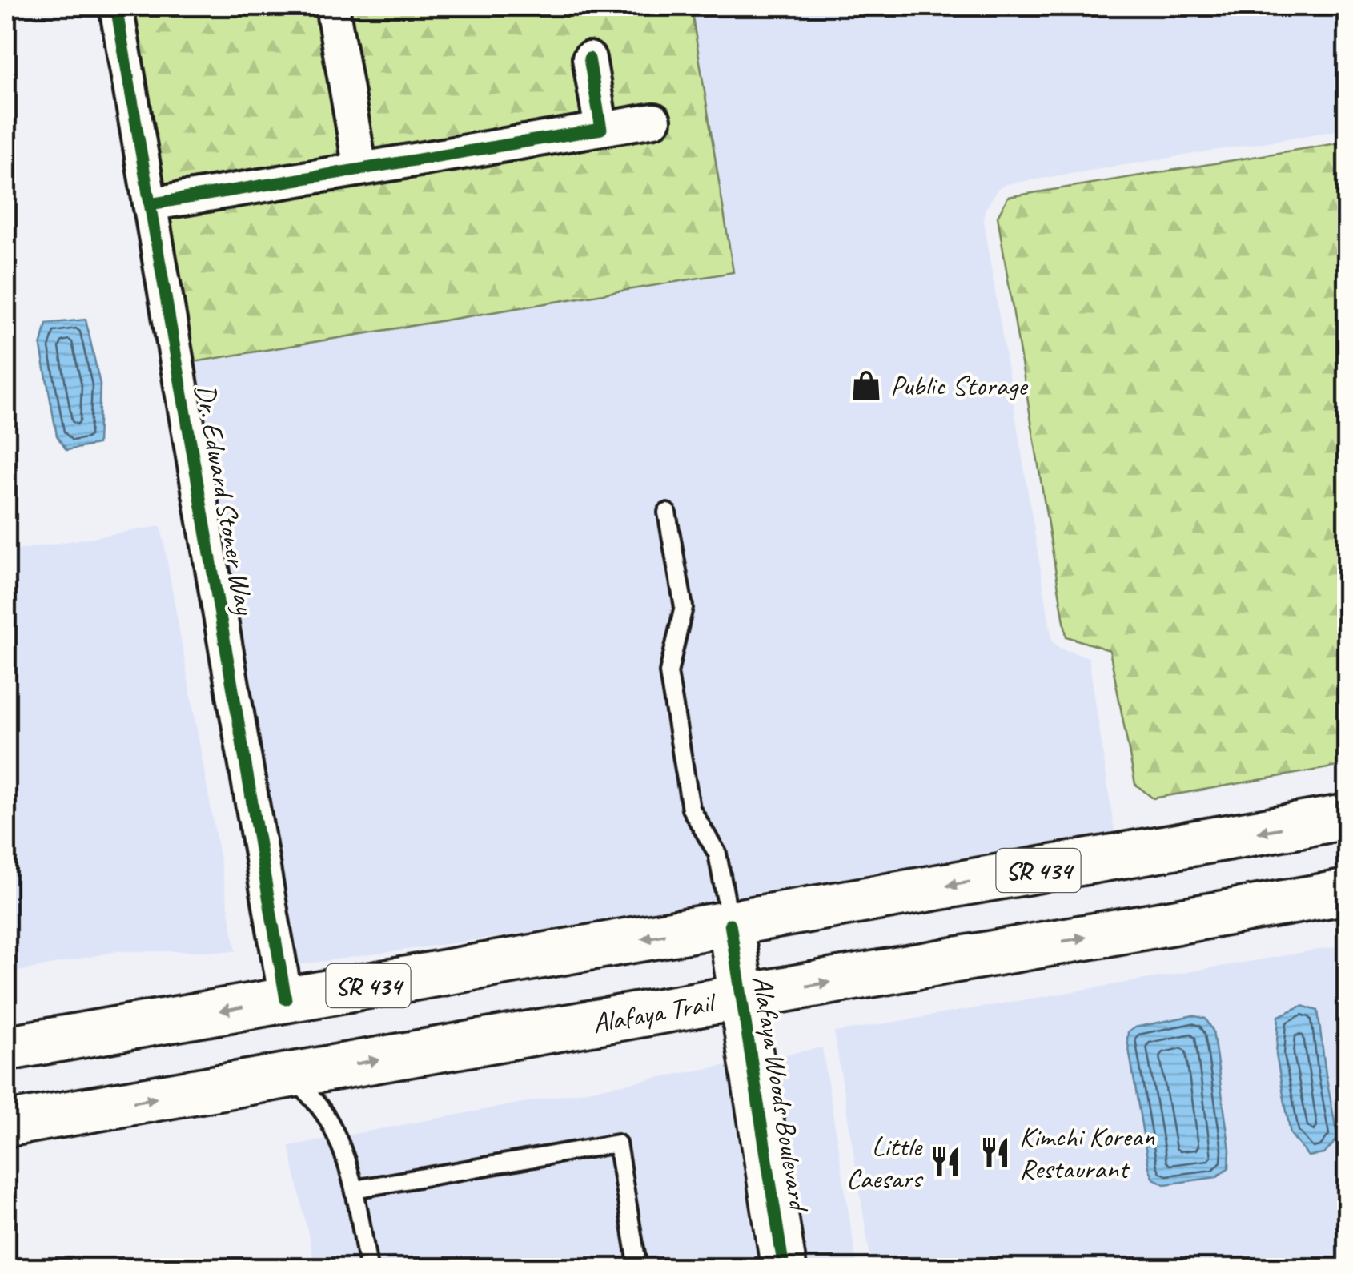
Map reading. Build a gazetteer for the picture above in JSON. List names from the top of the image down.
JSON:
{
  "streets": {
    "main road": ["SR 434", "Alafaya Trail", "Alafaya Woods Boulevard"],
    "street": ["Dr. Edward Stoner Way"]
  },
  "crossings": [
    ["Dr. Edward Stoner Way", "SR 434"],
    ["SR 434", "Alafaya Woods Boulevard"],
    ["Alafaya Trail", "Alafaya Woods Boulevard"]
  ],
  "places": {
    "shop": ["Public Storage"],
    "restaurant": ["Kimchi Korean Restaurant", "Little Caesars"]
  }
}
